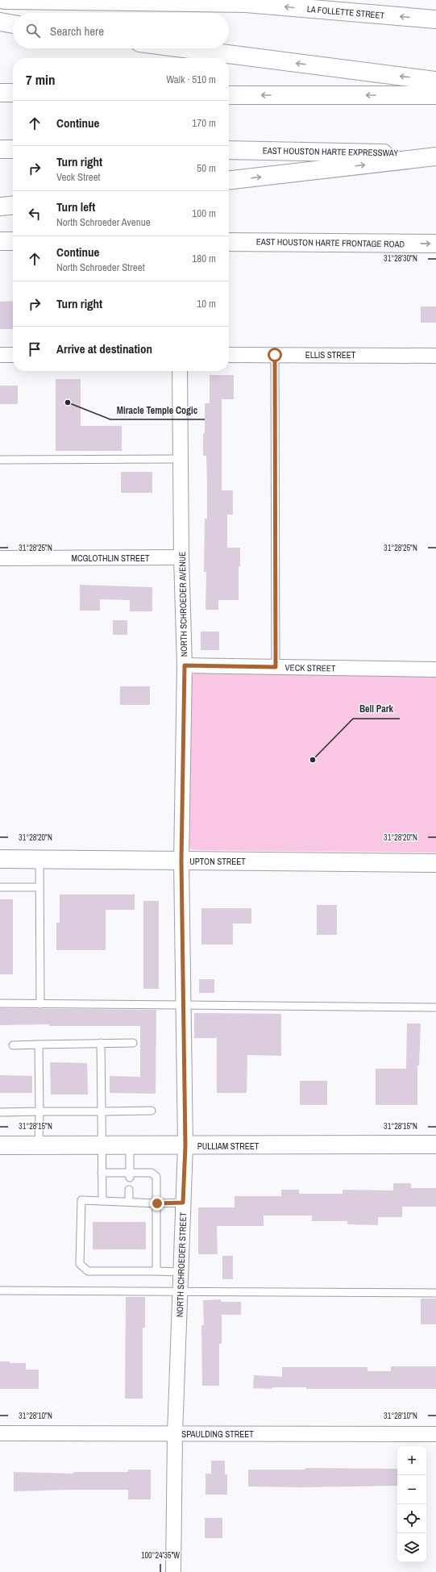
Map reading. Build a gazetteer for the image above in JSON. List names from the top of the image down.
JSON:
{
  "streets": {
    "main road": [
      "LA FOLLETTE STREET",
      "EAST HOUSTON HARTE EXPRESSWAY",
      "EAST HOUSTON HARTE FRONTAGE ROAD",
      "UPTON STREET",
      "PULLIAM STREET"
    ],
    "street": [
      "ELLIS STREET",
      "MCGLOTHLIN STREET",
      "NORTH SCHROEDER AVENUE",
      "VECK STREET",
      "NORTH SCHROEDER STREET",
      "SPAULDING STREET"
    ]
  },
  "crossings": [
    ["MCGLOTHLIN STREET", "NORTH SCHROEDER AVENUE"],
    ["NORTH SCHROEDER AVENUE", "VECK STREET"],
    ["NORTH SCHROEDER AVENUE", "UPTON STREET"],
    ["NORTH SCHROEDER AVENUE", "NORTH SCHROEDER STREET"],
    ["UPTON STREET", "NORTH SCHROEDER STREET"],
    ["PULLIAM STREET", "NORTH SCHROEDER STREET"],
    ["NORTH SCHROEDER STREET", "SPAULDING STREET"]
  ],
  "places": ["Miracle Temple Cogic", "Bell Park"],
  "page": {
    "search": "Search here",
    "heading": ["7 min", "Walk · 510 m"],
    "list": [
      ["Continue", "170 m"],
      ["Turn right", "Veck Street", "50 m"],
      ["Turn left", "North Schroeder Avenue", "100 m"],
      ["Continue", "North Schroeder Street", "180 m"],
      ["Turn right", "10 m"],
      "Arrive at destination"
    ],
    "map_buttons": ["+", "−"]
  },
  "coordinates": [
    "31°28'30\"N",
    "31°28'25\"N",
    "31°28'20\"N",
    "31°28'15\"N",
    "31°28'10\"N",
    "100°24'35\"W"
  ]
}
